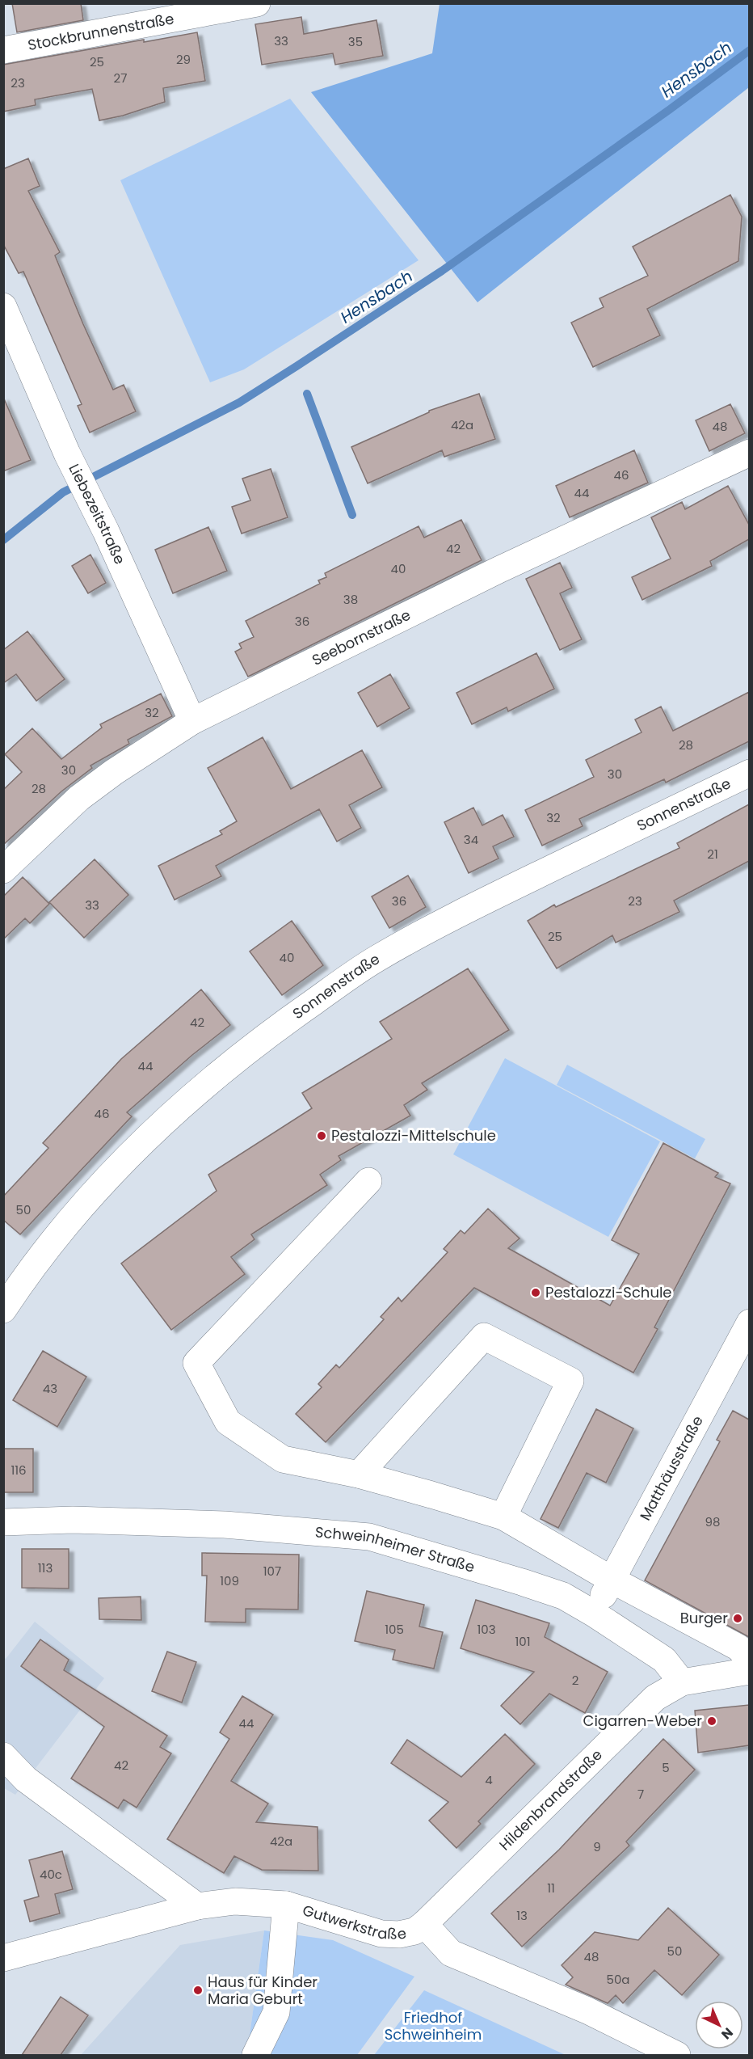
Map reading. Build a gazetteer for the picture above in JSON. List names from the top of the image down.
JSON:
{
  "streets": {
    "street": [
      "Stockbrunnenstraße",
      "Liebezeitstraße",
      "Seebornstraße",
      "Sonnenstraße",
      "Matthäusstraße",
      "Schweinheimer Straße",
      "Hildenbrandstraße",
      "Gutwerkstraße"
    ]
  },
  "crossings": [
    ["Liebezeitstraße", "Seebornstraße"],
    ["Matthäusstraße", "Schweinheimer Straße"],
    ["Schweinheimer Straße", "Hildenbrandstraße"],
    ["Hildenbrandstraße", "Gutwerkstraße"]
  ],
  "water": ["Hensbach"],
  "parks": ["Friedhof Schweinheim"],
  "places": [
    "Pestalozzi-Mittelschule",
    "Pestalozzi-Schule",
    "Burger",
    "Cigarren-Weber",
    "Haus für Kinder Maria Geburt"
  ],
  "house_numbers": [
    "33",
    "35",
    "29",
    "25",
    "27",
    "23",
    "42a",
    "48",
    "46",
    "44",
    "42",
    "40",
    "38",
    "36",
    "32",
    "28",
    "30",
    "30",
    "28",
    "32",
    "34",
    "21",
    "36",
    "23",
    "33",
    "25",
    "40",
    "42",
    "44",
    "46",
    "50",
    "43",
    "116",
    "98",
    "113",
    "107",
    "109",
    "105",
    "103",
    "101",
    "2",
    "44",
    "42",
    "5",
    "4",
    "7",
    "42a",
    "9",
    "40c",
    "11",
    "13",
    "50",
    "48",
    "50a"
  ],
  "north": "bottom right"
}
